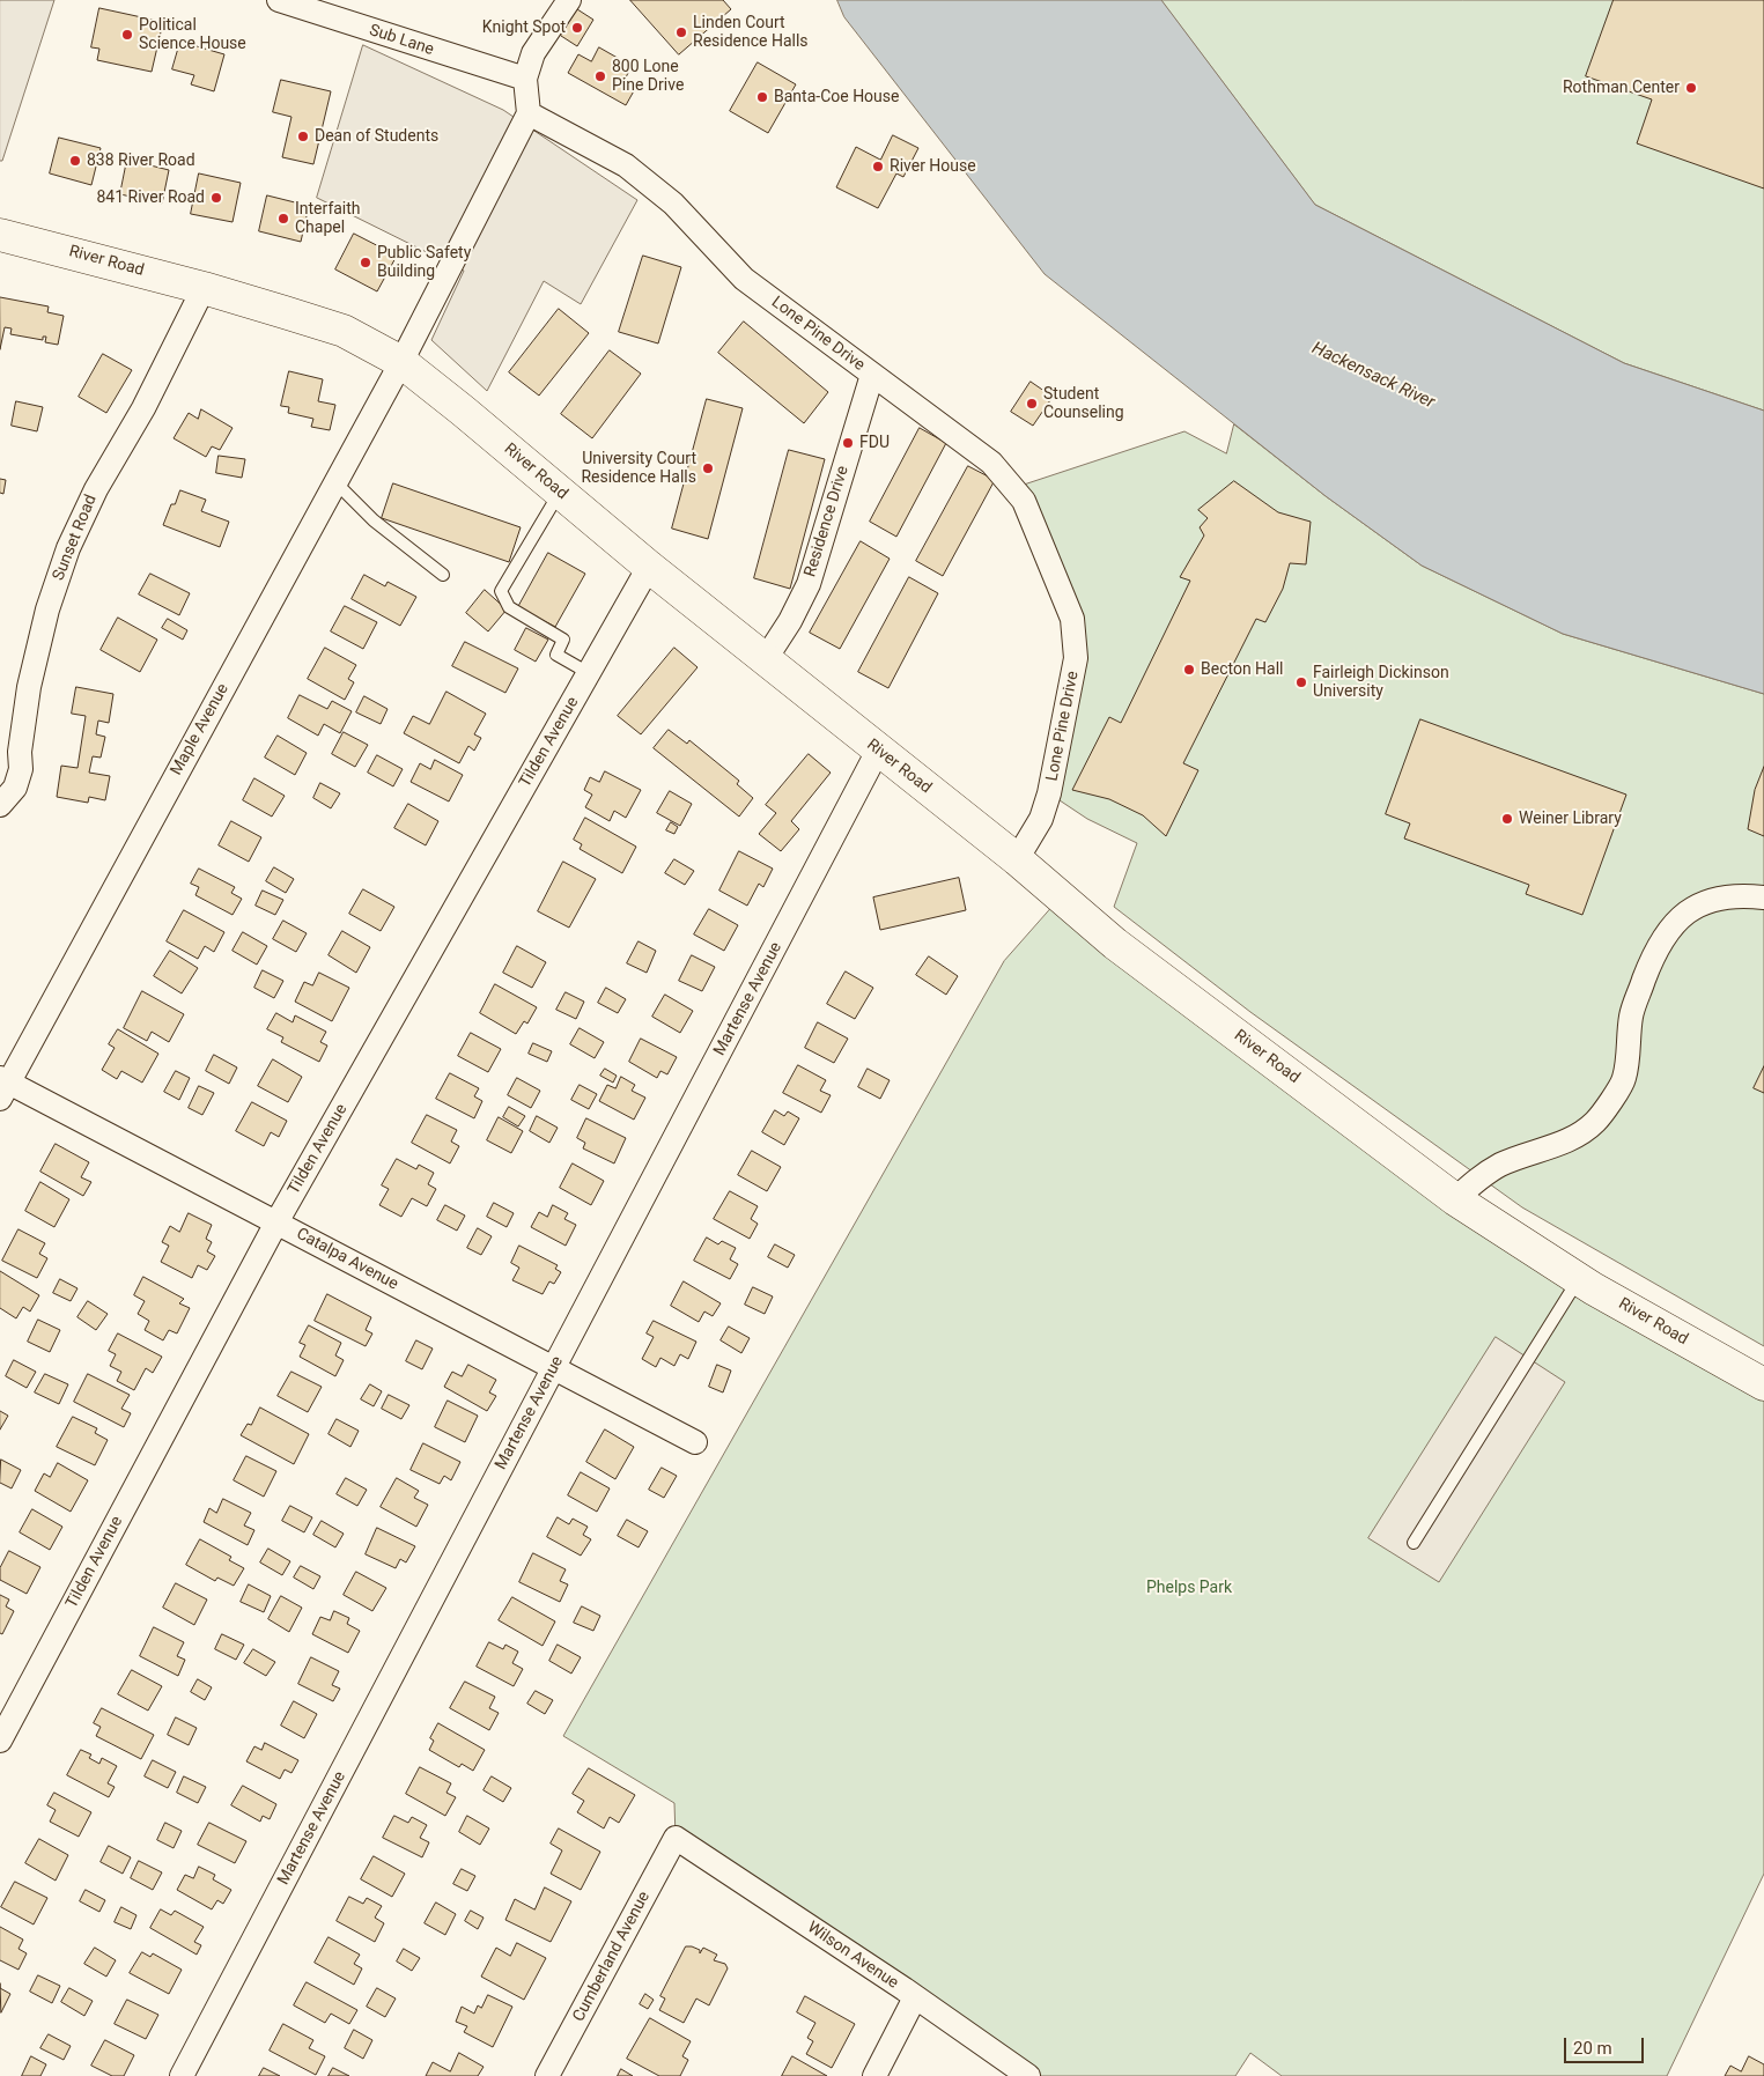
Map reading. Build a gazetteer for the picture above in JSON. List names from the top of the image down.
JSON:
{
  "streets": {
    "main road": ["River Road"],
    "street": [
      "Sub Lane",
      "Lone Pine Drive",
      "Residence Drive",
      "Sunset Road",
      "Maple Avenue",
      "Tilden Avenue",
      "Martense Avenue",
      "Catalpa Avenue",
      "Wilson Avenue",
      "Cumberland Avenue"
    ]
  },
  "crossings": [
    ["River Road", "Lone Pine Drive"],
    ["River Road", "Residence Drive"],
    ["River Road", "Sunset Road"],
    ["River Road", "Maple Avenue"],
    ["River Road", "Tilden Avenue"],
    ["River Road", "Martense Avenue"],
    ["Lone Pine Drive", "Residence Drive"],
    ["Maple Avenue", "Catalpa Avenue"],
    ["Tilden Avenue", "Catalpa Avenue"],
    ["Martense Avenue", "Catalpa Avenue"],
    ["Wilson Avenue", "Cumberland Avenue"]
  ],
  "water": ["Hackensack River"],
  "parks": ["Phelps Park"],
  "places": [
    "Knight Spot",
    "Linden Court Residence Halls",
    "Political Science House",
    "800 Lone Pine Drive",
    "Rothman Center",
    "Banta-Coe House",
    "Dean of Students",
    "838 River Road",
    "River House",
    "841 River Road",
    "Interfaith Chapel",
    "Public Safety Building",
    "Student Counseling",
    "FDU",
    "University Court Residence Halls",
    "Becton Hall",
    "Fairleigh Dickinson University",
    "Weiner Library"
  ],
  "scale_bar": "20 m"
}
